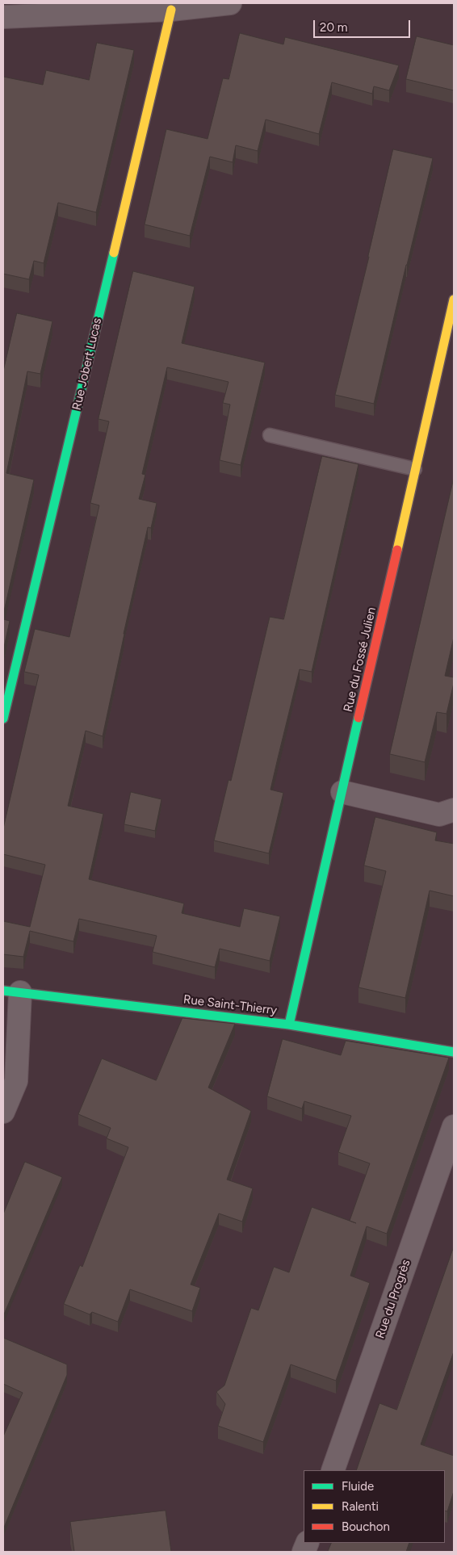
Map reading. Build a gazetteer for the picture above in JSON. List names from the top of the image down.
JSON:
{
  "streets": {
    "street": [
      "Rue Jobert Lucas",
      "Rue du Fossé Julien",
      "Rue Saint-Thierry",
      "Rue du Progrès"
    ]
  },
  "crossings": [
    ["Rue du Fossé Julien", "Rue Saint-Thierry"]
  ],
  "legend": ["Fluide", "Ralenti", "Bouchon"],
  "scale_bar": "20 m"
}
